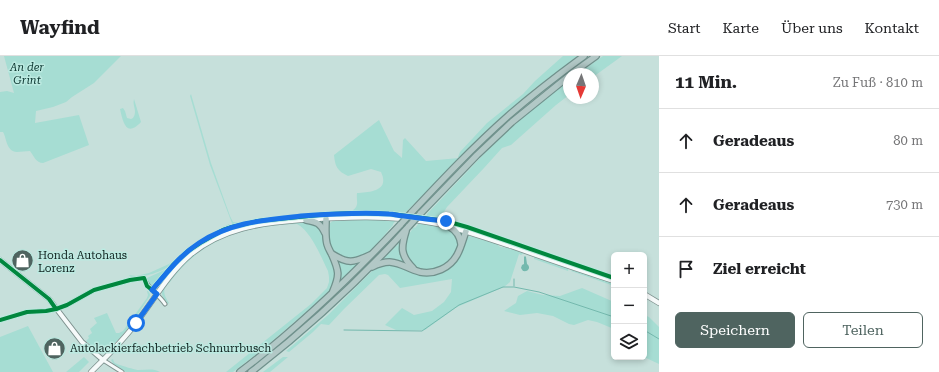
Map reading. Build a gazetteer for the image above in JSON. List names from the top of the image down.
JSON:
{
  "parks": ["An der Grint"],
  "places": {
    "shop": ["Honda Autohaus Lorenz", "Autolackierfachbetrieb Schnurrbusch"]
  },
  "north": "bottom",
  "page": {
    "header": "Wayfind",
    "nav": [
      "Start",
      "Karte",
      "Über uns",
      "Kontakt"
    ],
    "heading": ["11 Min.", "Zu Fuß · 810 m"],
    "list": [
      ["Geradeaus", "80 m"],
      ["Geradeaus", "730 m"],
      "Ziel erreicht"
    ],
    "map_buttons": ["+", "−"],
    "buttons": ["Speichern", "Teilen"]
  }
}
